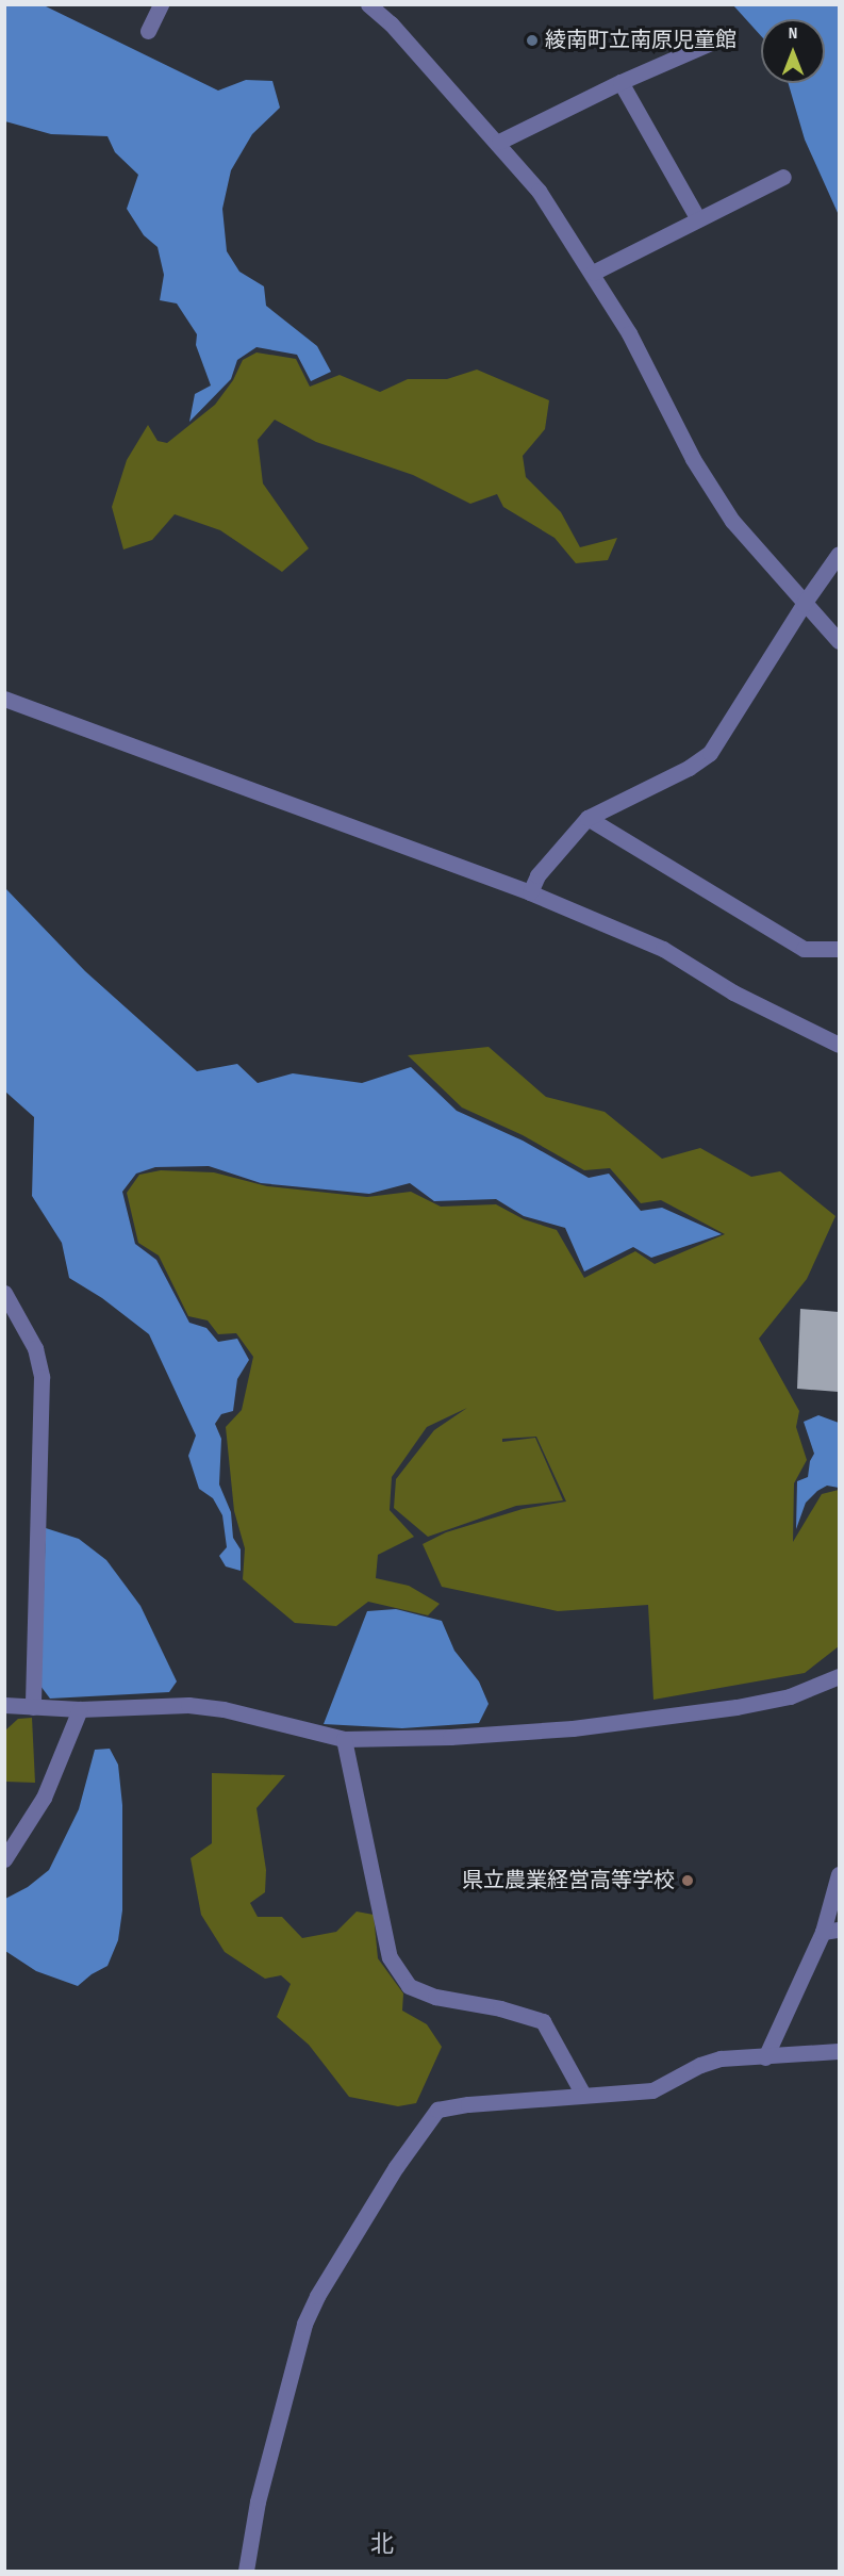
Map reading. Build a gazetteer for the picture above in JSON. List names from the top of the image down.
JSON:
{
  "districts": ["北"],
  "places": ["綾南町立南原児童館", "県立農業経営高等学校"],
  "north": "top"
}
